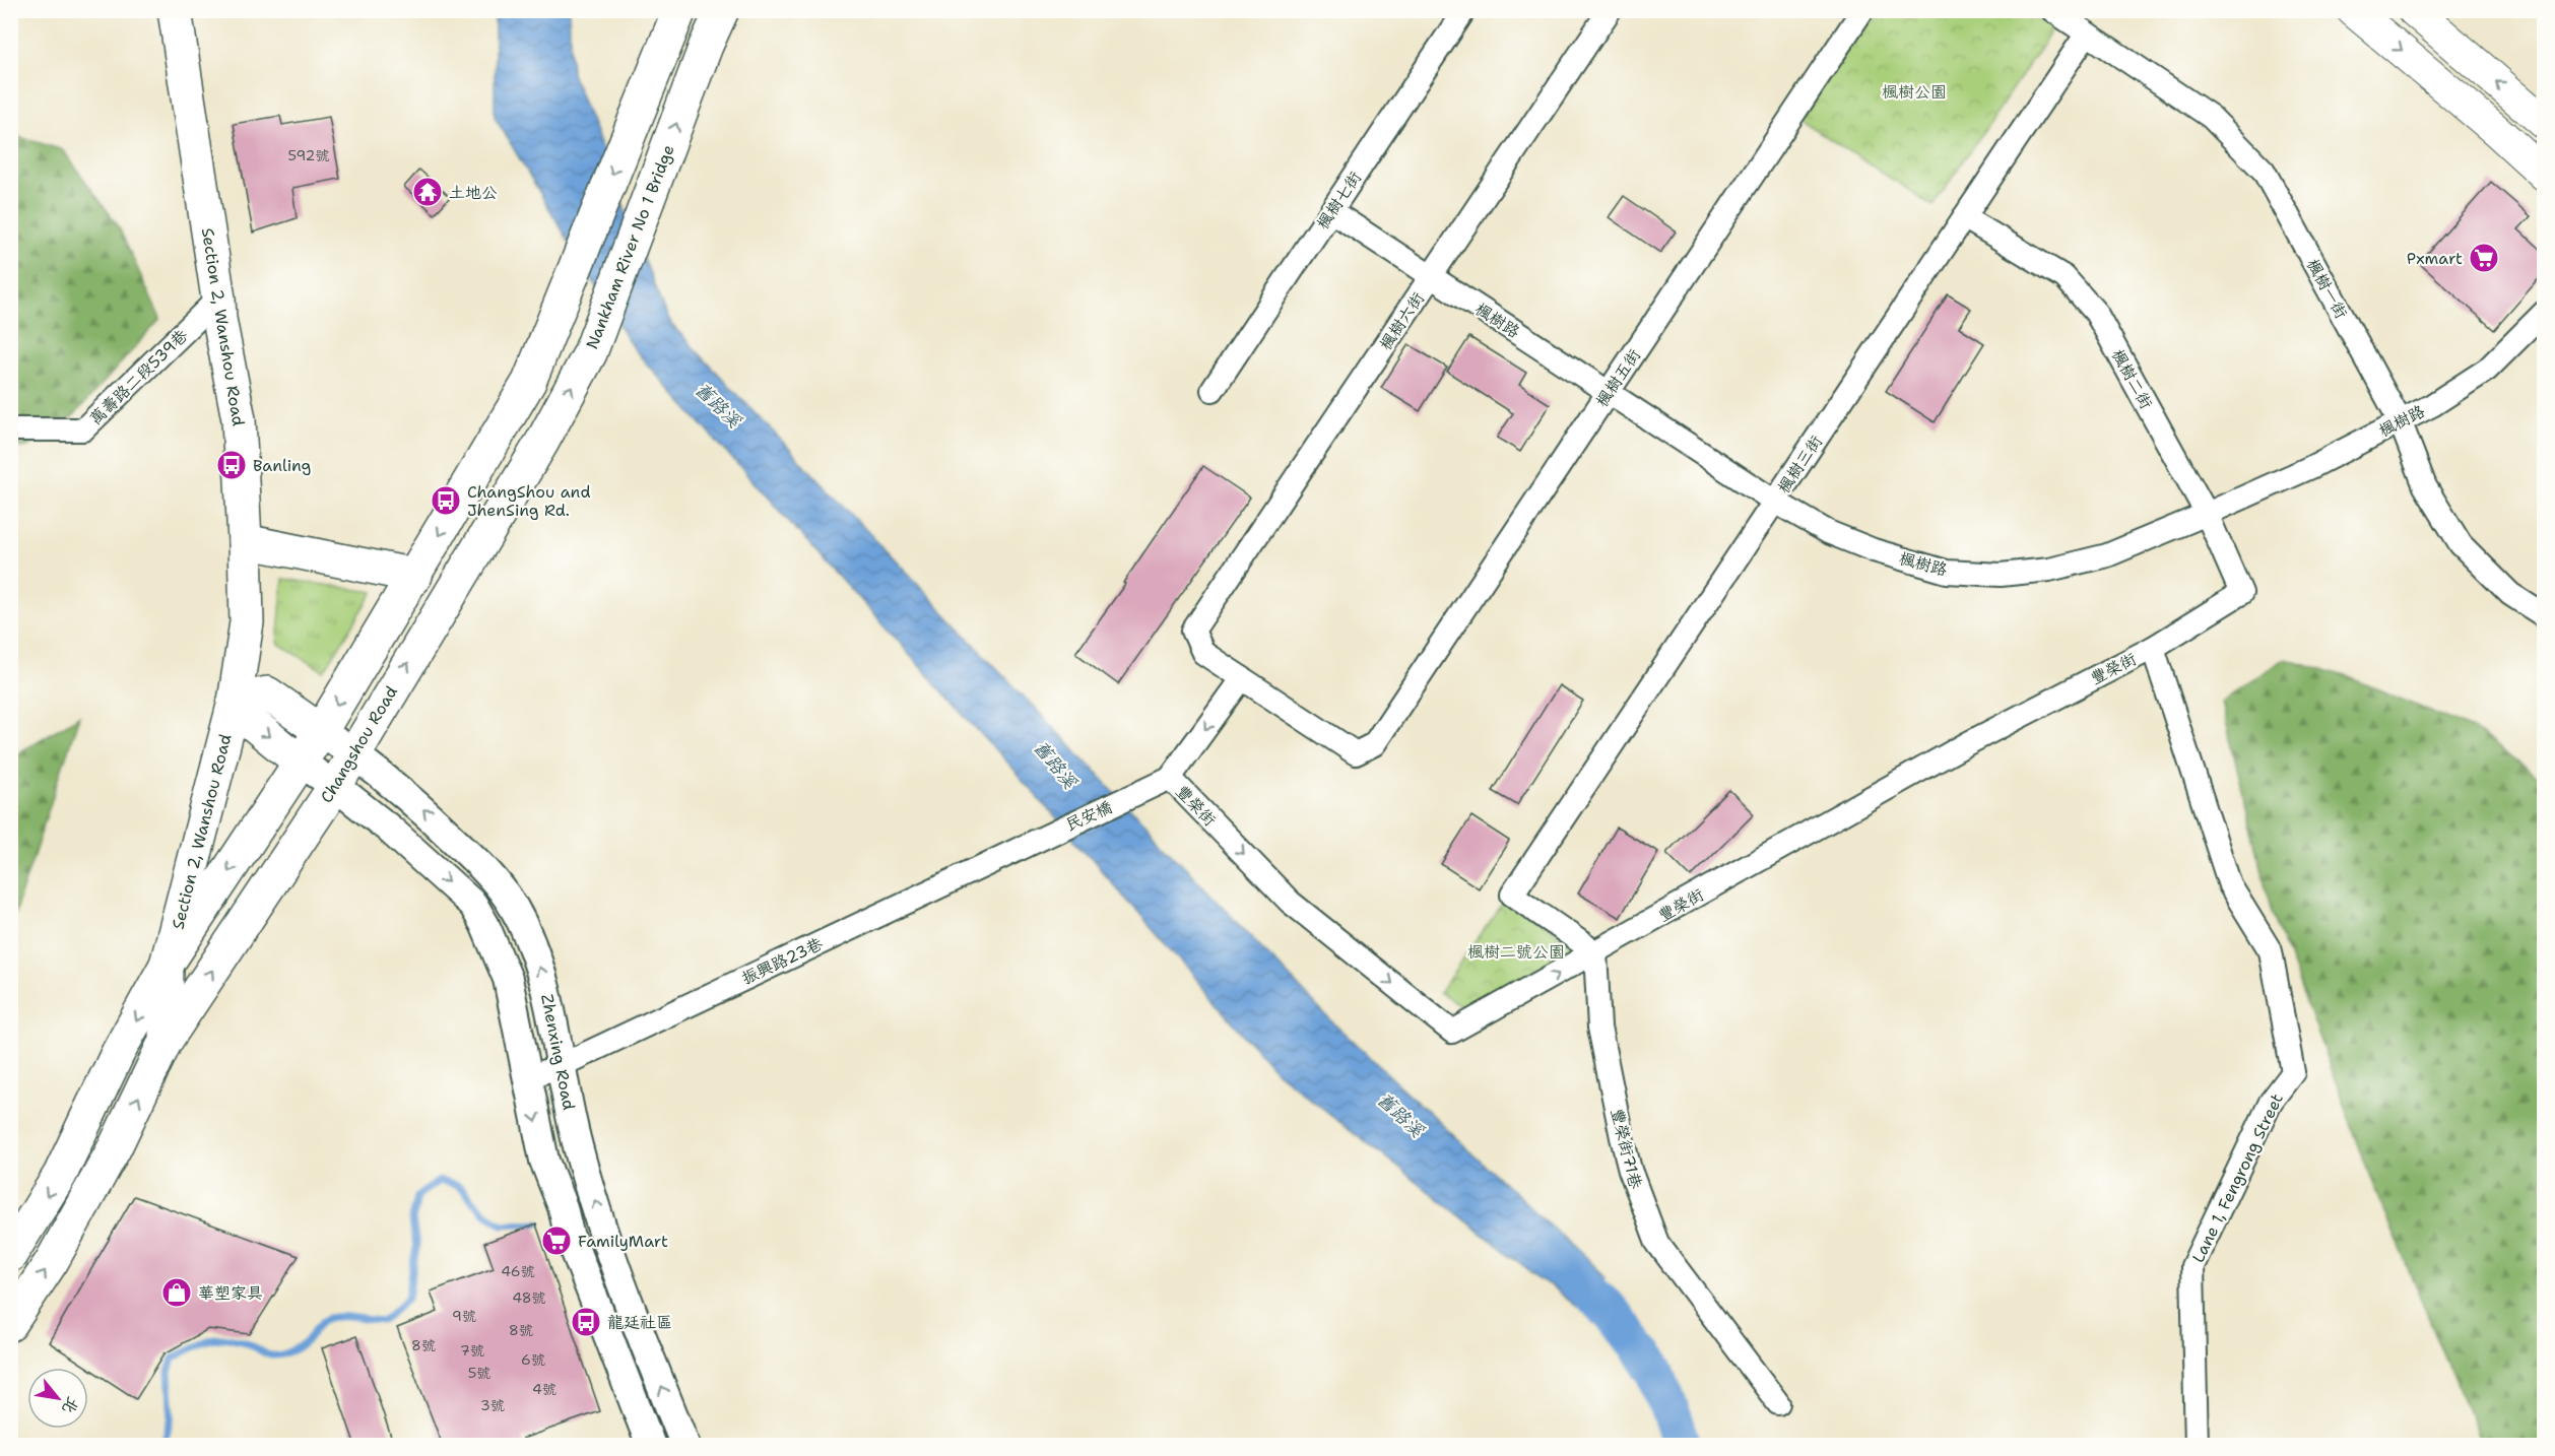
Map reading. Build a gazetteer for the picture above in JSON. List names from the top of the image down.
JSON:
{
  "streets": {
    "main road": ["Nankham River No 1 Bridge", "Section 2, Wanshou Road", "Changshou Road"],
    "street": [
      "楓樹七街",
      "楓樹一街",
      "楓樹路",
      "楓樹六街",
      "萬壽路二段539巷",
      "楓樹五街",
      "楓樹二街",
      "楓樹三街",
      "豐榮街",
      "民安橋",
      "振興路23巷",
      "Zhenxing Road",
      "豐榮街71巷",
      "Lane 1, Fengrong Street"
    ]
  },
  "crossings": [
    ["楓樹七街", "楓樹路"],
    ["Nankham River No 1 Bridge", "Changshou Road"],
    ["楓樹一街", "楓樹路"],
    ["楓樹一街", "楓樹三街"],
    ["楓樹路", "楓樹六街"],
    ["楓樹路", "楓樹五街"],
    ["楓樹路", "楓樹二街"],
    ["楓樹路", "楓樹三街"],
    ["楓樹六街", "楓樹五街"],
    ["Section 2, Wanshou Road", "萬壽路二段539巷"],
    ["Section 2, Wanshou Road", "Changshou Road"],
    ["楓樹二街", "楓樹三街"],
    ["楓樹二街", "豐榮街"],
    ["楓樹三街", "豐榮街"],
    ["楓樹三街", "豐榮街71巷"],
    ["豐榮街", "民安橋"],
    ["豐榮街", "豐榮街71巷"],
    ["豐榮街", "Lane 1, Fengrong Street"],
    ["Changshou Road", "Zhenxing Road"],
    ["民安橋", "振興路23巷"],
    ["振興路23巷", "Zhenxing Road"]
  ],
  "one_way": ["豐榮街"],
  "water": ["舊路溪"],
  "parks": ["楓樹公園", "楓樹二號公園"],
  "places": {
    "temple": ["土地公"],
    "supermarket": ["Pxmart", "FamilyMart"],
    "bus stop": ["Banling", "ChangShou and JhenSing Rd.", "龍廷社區"],
    "shop": ["華塑家具"]
  },
  "house_numbers": [
    "592號",
    "46號",
    "48號",
    "9號",
    "8號",
    "8號",
    "7號",
    "6號",
    "5號",
    "4號",
    "3號"
  ],
  "north": "bottom right"
}
